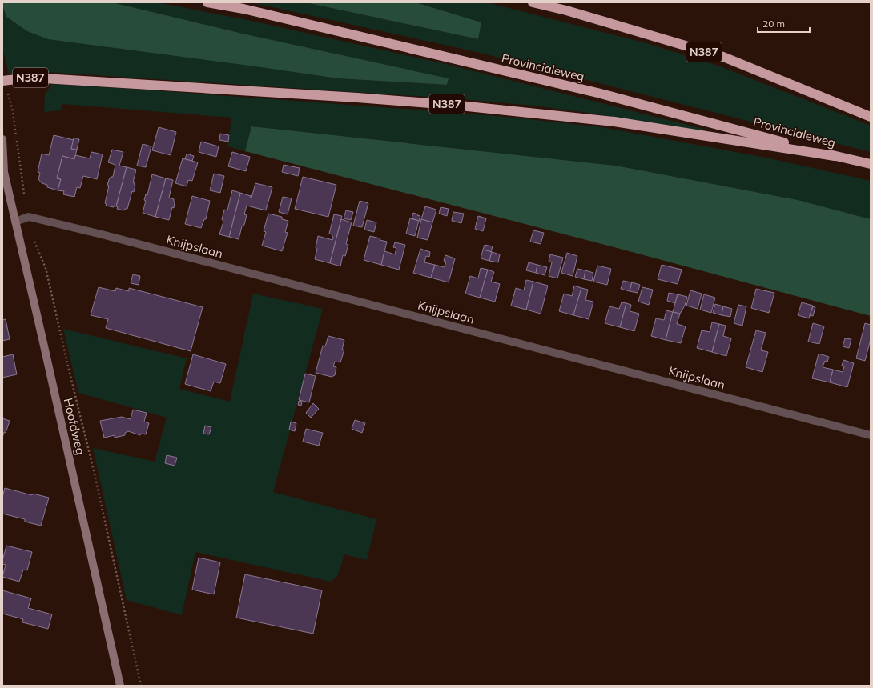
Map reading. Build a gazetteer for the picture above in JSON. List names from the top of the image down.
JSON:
{
  "streets": {
    "highway": ["N387", "Provincialeweg"],
    "main road": ["Hoofdweg"],
    "street": ["Knijpslaan"]
  },
  "crossings": [
    ["N387", "Provincialeweg"],
    ["Knijpslaan", "Hoofdweg"]
  ],
  "scale_bar": "20 m"
}
